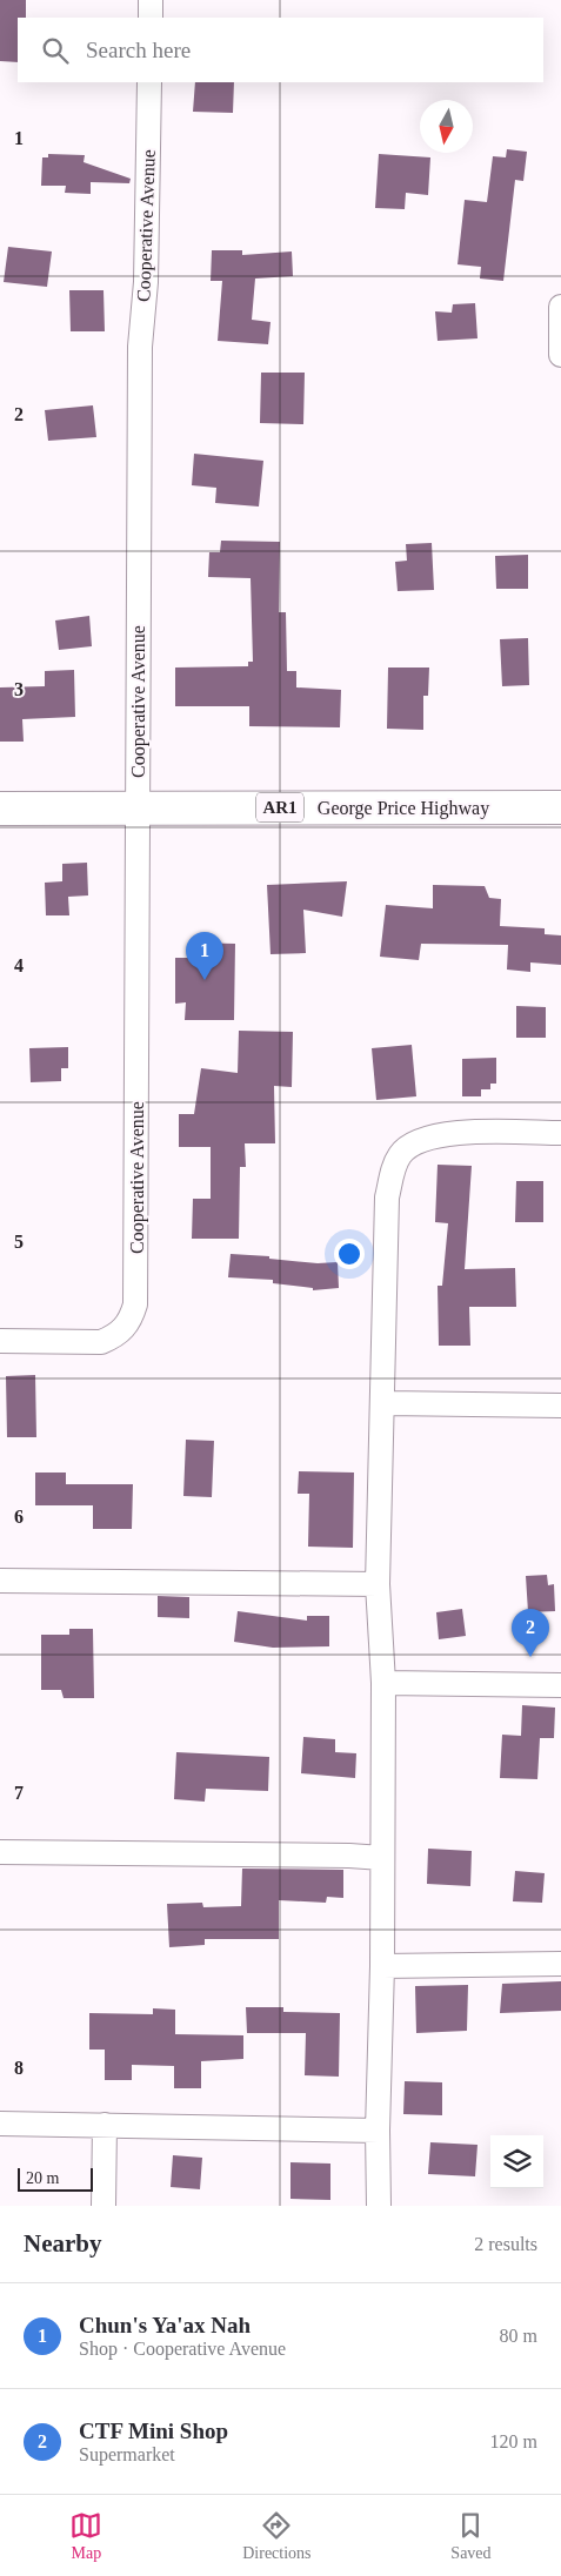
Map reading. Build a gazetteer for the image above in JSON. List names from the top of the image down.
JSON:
{
  "streets": {
    "highway": ["AR1", "George Price Highway"],
    "street": ["Cooperative Avenue"]
  },
  "crossings": [
    ["Cooperative Avenue", "George Price Highway"]
  ],
  "scale_bar": "20 m",
  "north": "bottom",
  "page": {
    "search": "Search here",
    "pins": ["1", "2"],
    "scale": "20 m",
    "heading": ["Nearby", "2 results"],
    "list": [
      {
        "mark": "1",
        "name": "Chun's Ya'ax Nah",
        "note": "Shop · Cooperative Avenue",
        "value": "80 m"
      },
      {
        "mark": "2",
        "name": "CTF Mini Shop",
        "note": "Supermarket",
        "value": "120 m"
      }
    ],
    "nav": ["Map", "Directions", "Saved"]
  },
  "grid": {
    "rows": [
      "1",
      "2",
      "3",
      "4",
      "5",
      "6",
      "7",
      "8"
    ]
  }
}
